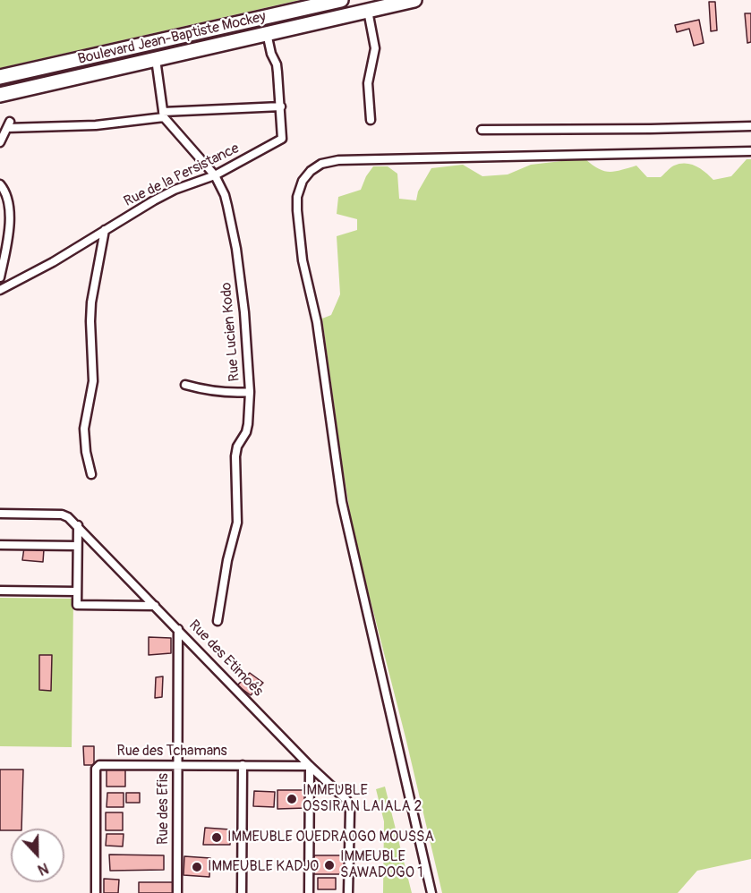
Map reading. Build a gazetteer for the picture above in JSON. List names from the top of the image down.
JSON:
{
  "streets": {
    "highway": ["Boulevard Jean-Baptiste Mockey"],
    "street": [
      "Rue de la Persistance",
      "Rue Lucien Kodo",
      "Rue des Etimoés",
      "Rue des Tchamans",
      "Rue des Efis"
    ]
  },
  "crossings": [
    ["Boulevard Jean-Baptiste Mockey", "Rue de la Persistance"],
    ["Rue de la Persistance", "Rue Lucien Kodo"],
    ["Rue des Etimoés", "Rue des Tchamans"],
    ["Rue des Etimoés", "Rue des Efis"],
    ["Rue des Tchamans", "Rue des Efis"]
  ],
  "places": [
    "IMMEUBLE OSSIRAN LAIALA 2",
    "IMMEUBLE OUEDRAOGO MOUSSA",
    "IMMEUBLE SAWADOGO 1",
    "IMMEUBLE KADJO"
  ],
  "north": "bottom"
}
